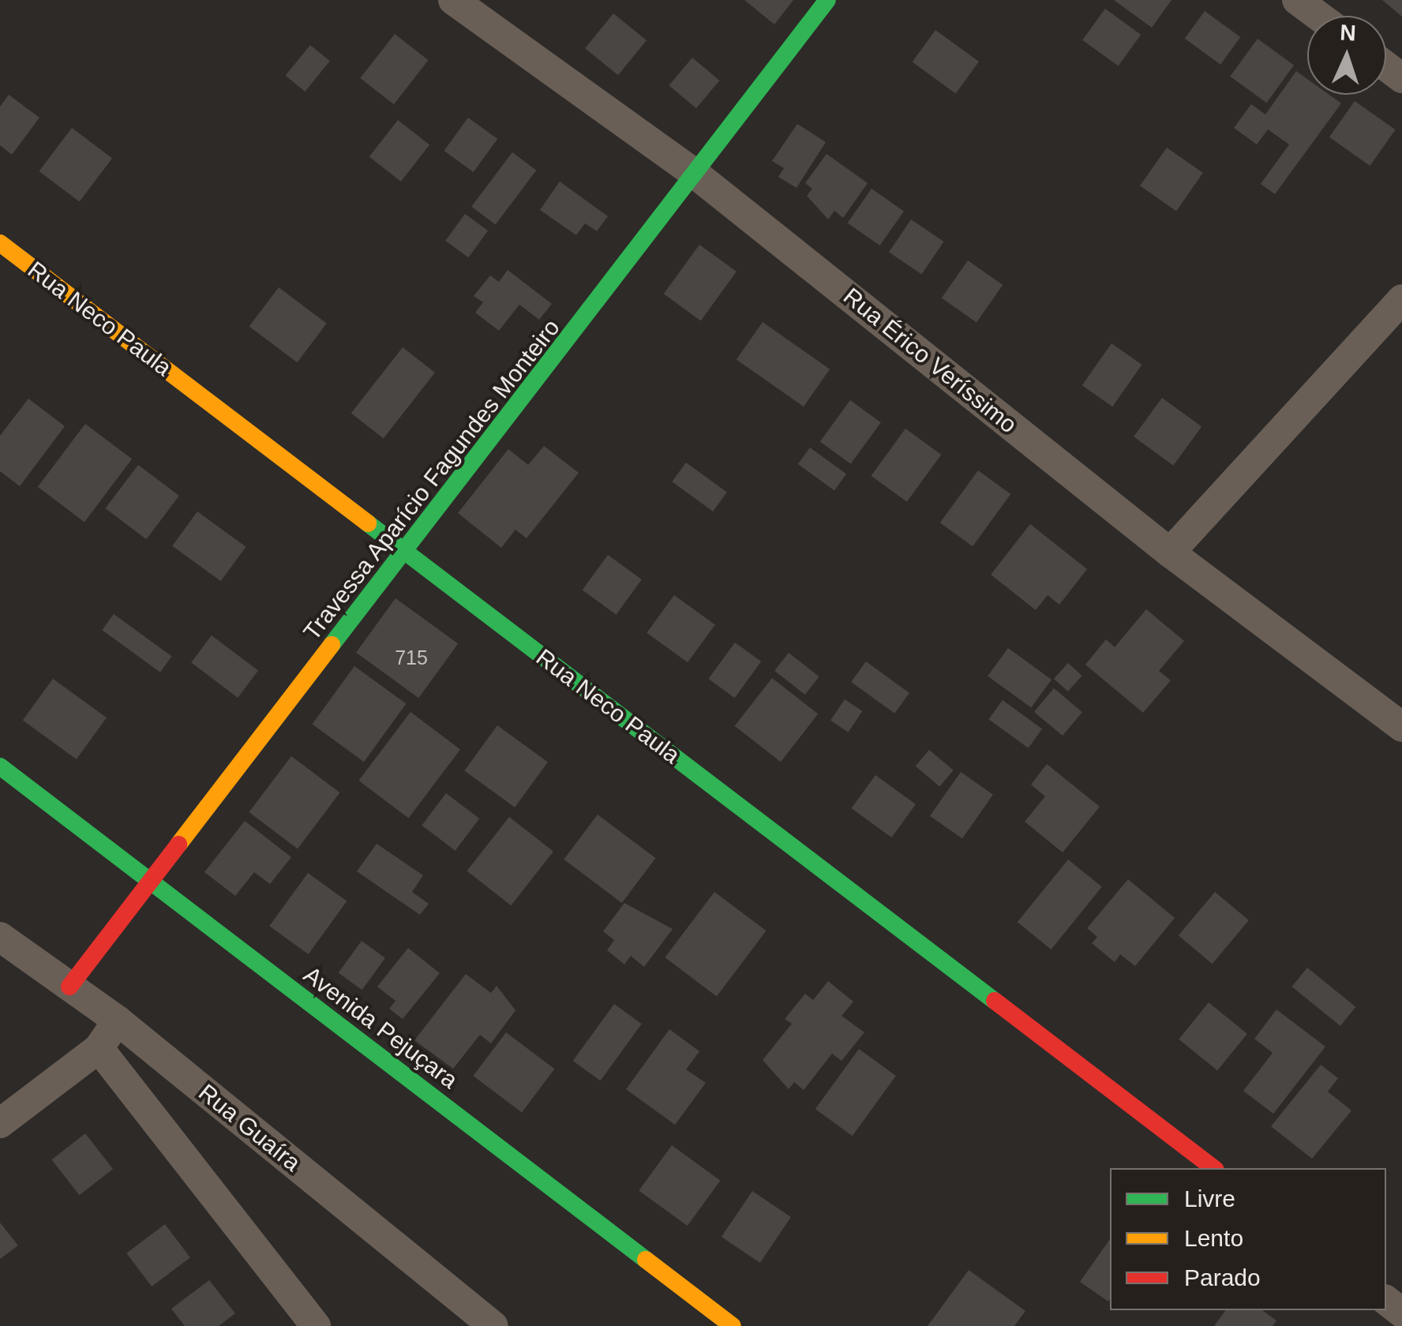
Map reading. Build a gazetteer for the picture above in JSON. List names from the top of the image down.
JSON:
{
  "streets": {
    "street": [
      "Rua Neco Paula",
      "Rua Érico Veríssimo",
      "Travessa Aparício Fagundes Monteiro",
      "Avenida Pejuçara",
      "Rua Guaíra"
    ]
  },
  "crossings": [
    ["Rua Neco Paula", "Travessa Aparício Fagundes Monteiro"],
    ["Rua Érico Veríssimo", "Travessa Aparício Fagundes Monteiro"],
    ["Travessa Aparício Fagundes Monteiro", "Avenida Pejuçara"],
    ["Travessa Aparício Fagundes Monteiro", "Rua Guaíra"]
  ],
  "house_numbers": ["715"],
  "legend": ["Livre", "Lento", "Parado"],
  "north": "top"
}
